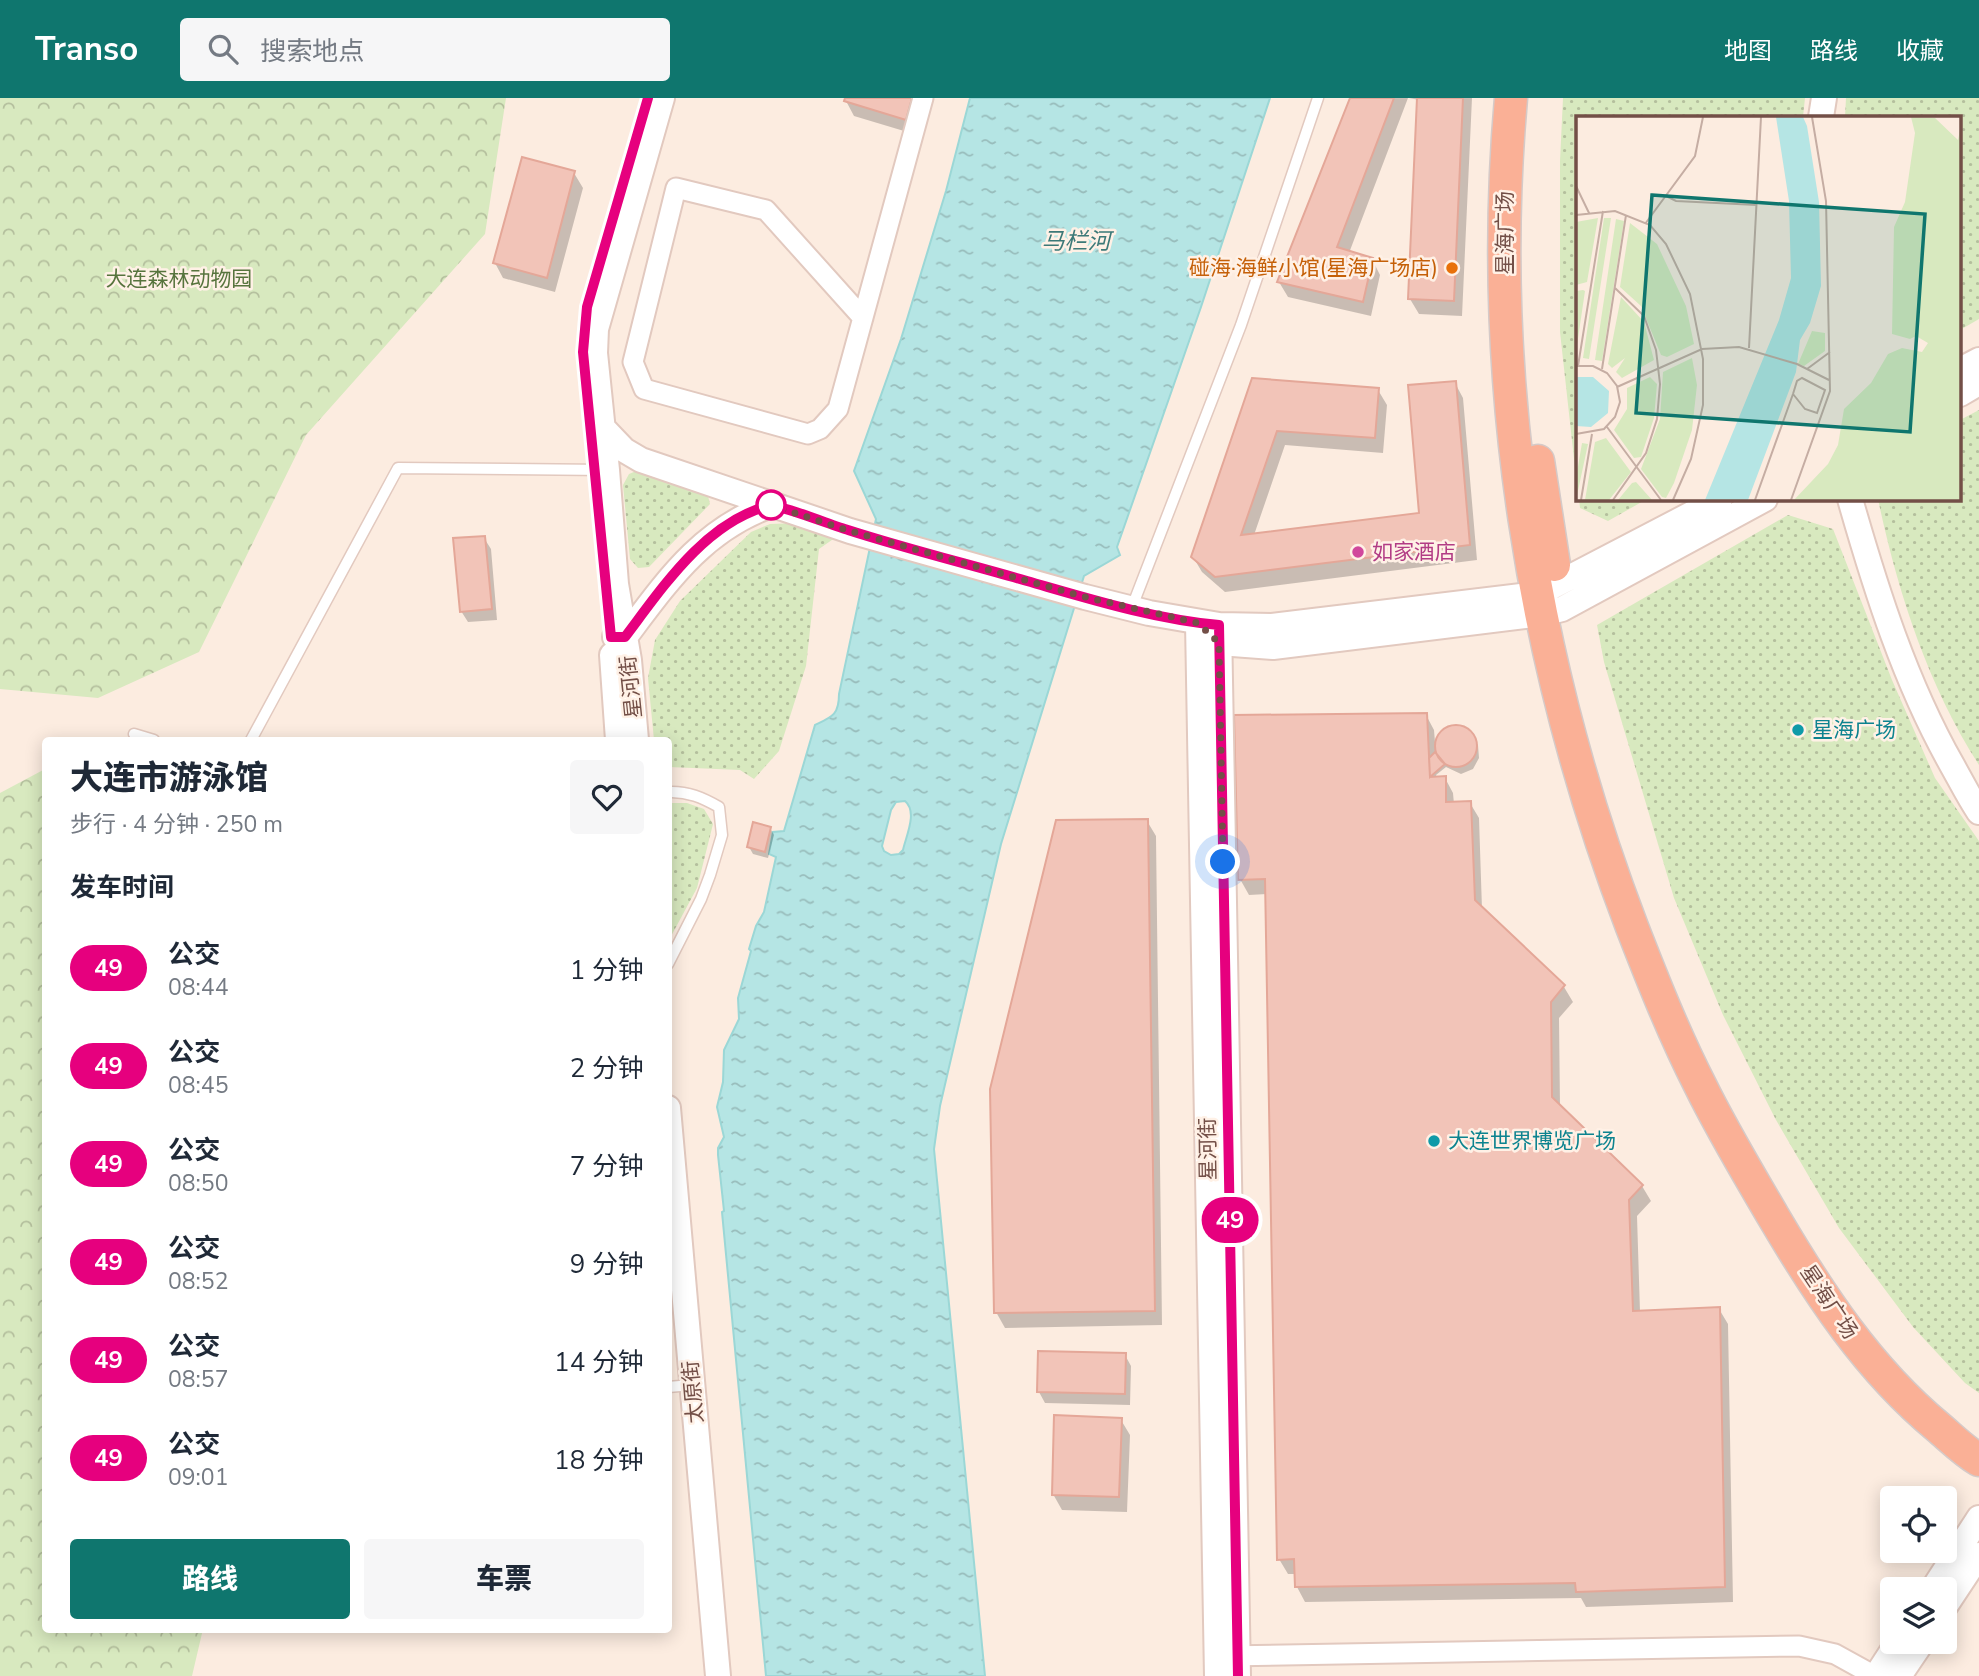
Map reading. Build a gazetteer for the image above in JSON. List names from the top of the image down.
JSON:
{
  "streets": {
    "highway": ["星海广场"],
    "street": ["星河街", "太原街"]
  },
  "water": ["马栏河"],
  "parks": ["大连森林动物园"],
  "places": [
    "碰海·海鲜小馆(星海广场店)",
    "如家酒店",
    "星海广场",
    "大连世界博览广场"
  ],
  "lines": ["bus line 49"],
  "page": {
    "header": "Transo",
    "search": "搜索地点",
    "nav": ["地图", "路线", "收藏"],
    "on_map": "49",
    "heading": [
      ["大连市游泳馆", "步行 · 4 分钟 · 250 m"],
      "发车时间"
    ],
    "list": [
      {
        "mark": "49",
        "name": "公交",
        "note": "08:44",
        "value": "1 分钟"
      },
      {
        "mark": "49",
        "name": "公交",
        "note": "08:45",
        "value": "2 分钟"
      },
      {
        "mark": "49",
        "name": "公交",
        "note": "08:50",
        "value": "7 分钟"
      },
      {
        "mark": "49",
        "name": "公交",
        "note": "08:52",
        "value": "9 分钟"
      },
      {
        "mark": "49",
        "name": "公交",
        "note": "08:57",
        "value": "14 分钟"
      },
      {
        "mark": "49",
        "name": "公交",
        "note": "09:01",
        "value": "18 分钟"
      }
    ],
    "buttons": ["路线", "车票"]
  }
}
